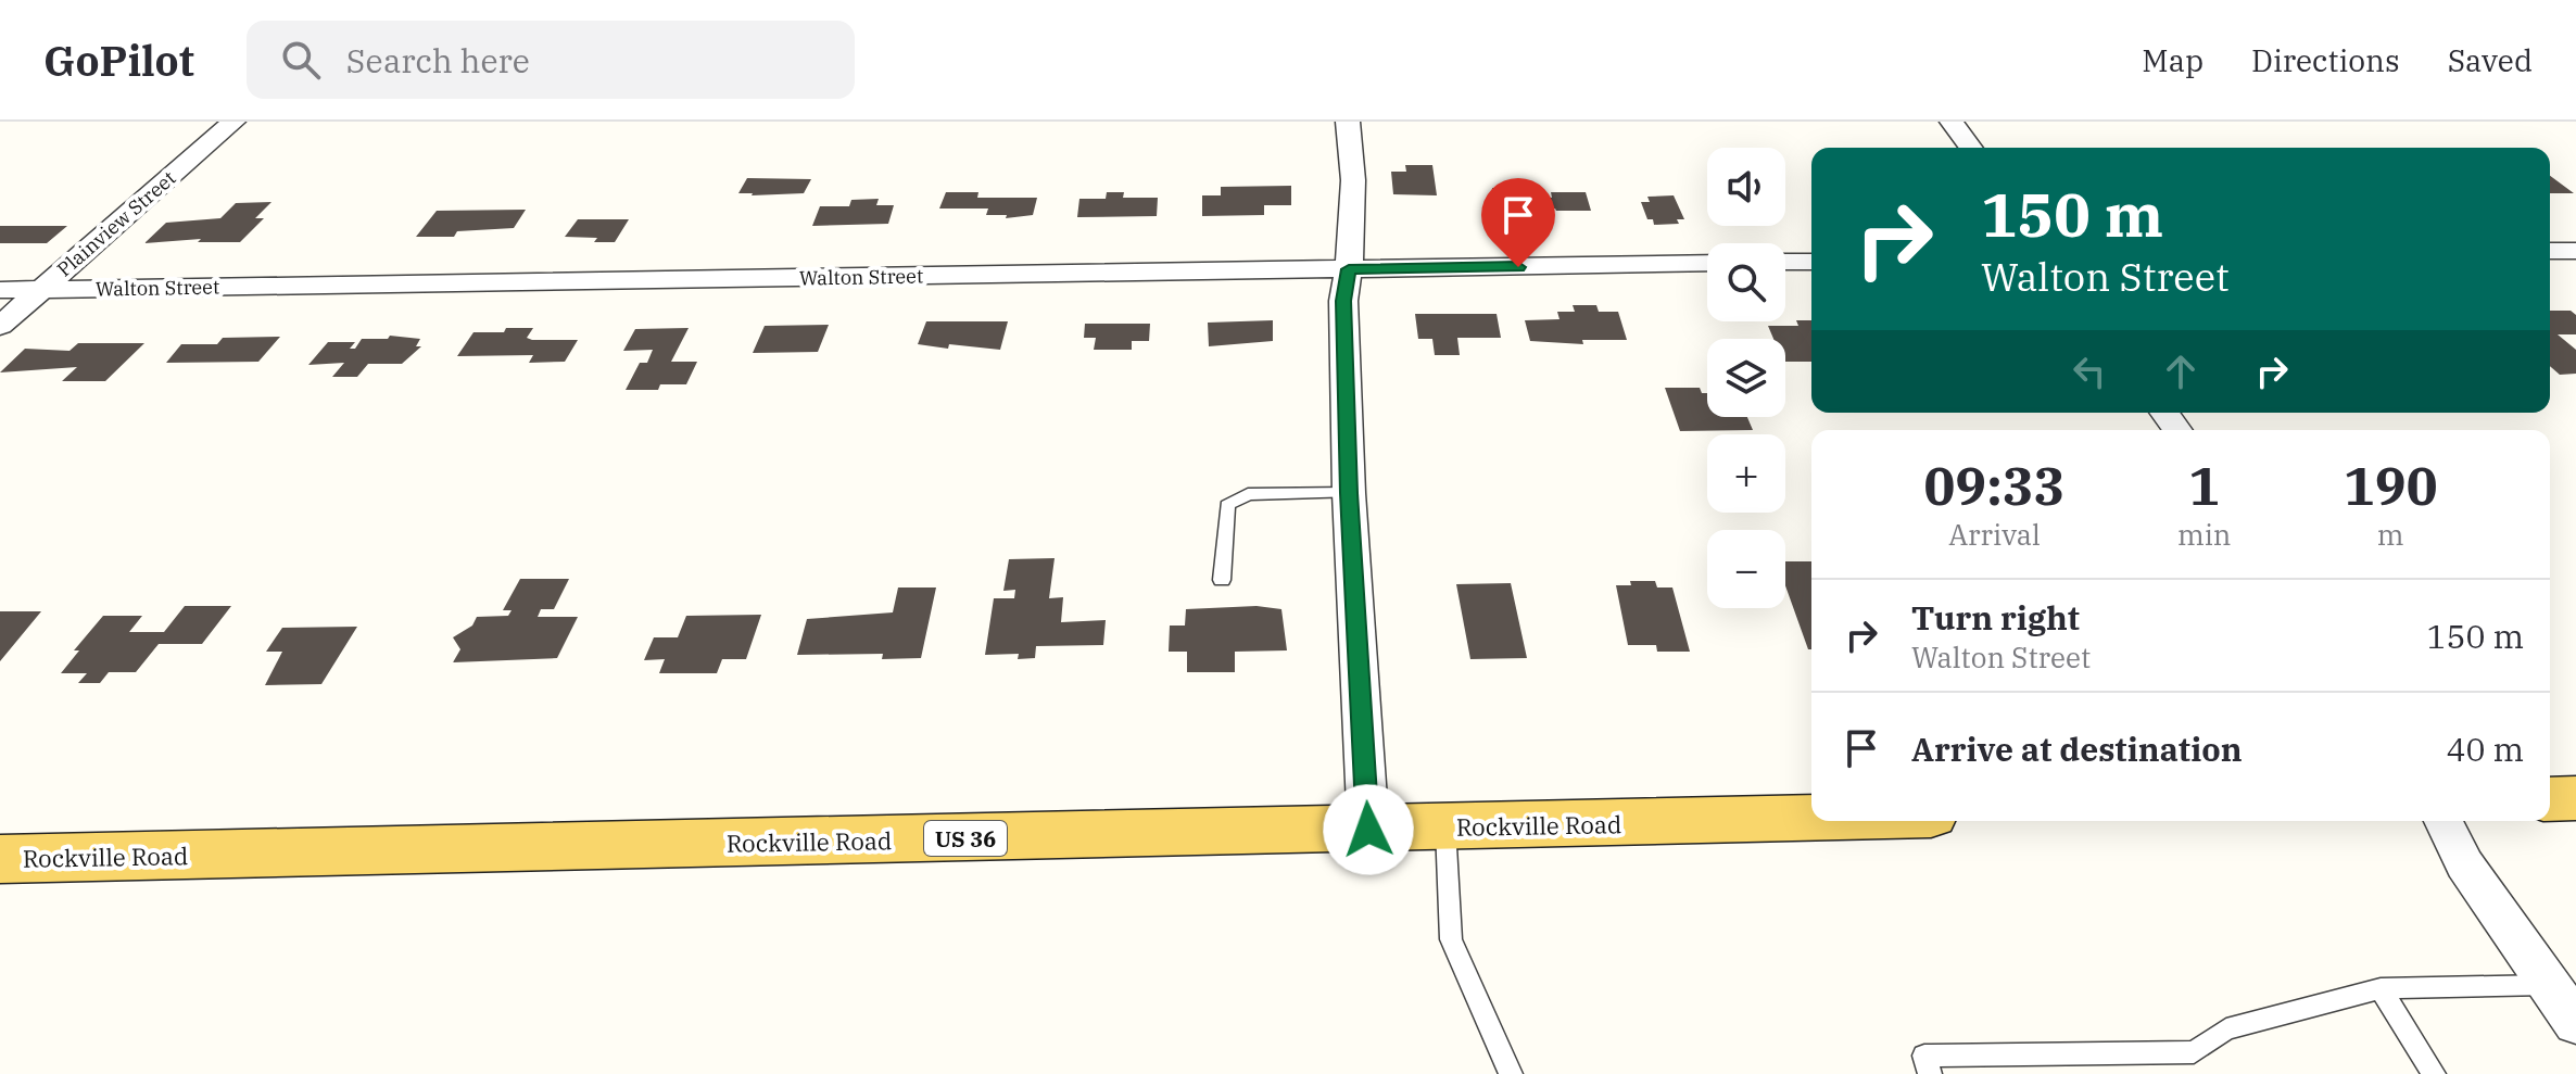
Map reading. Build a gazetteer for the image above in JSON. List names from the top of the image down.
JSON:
{
  "streets": {
    "main road": ["Rockville Road", "US 36"],
    "street": ["Plainview Street", "Walton Street"]
  },
  "crossings": [
    ["Plainview Street", "Walton Street"]
  ],
  "page": {
    "header": "GoPilot",
    "search": "Search here",
    "nav": ["Map", "Directions", "Saved"],
    "map_buttons": ["+", "−"],
    "turn": ["150 m", "Walton Street"],
    "eta": [
      "09:33",
      "Arrival",
      "1",
      "min",
      "190",
      "m"
    ],
    "list": [
      {
        "name": "Turn right",
        "note": "Walton Street",
        "value": "150 m"
      },
      {
        "name": "Arrive at destination",
        "value": "40 m"
      }
    ]
  }
}
